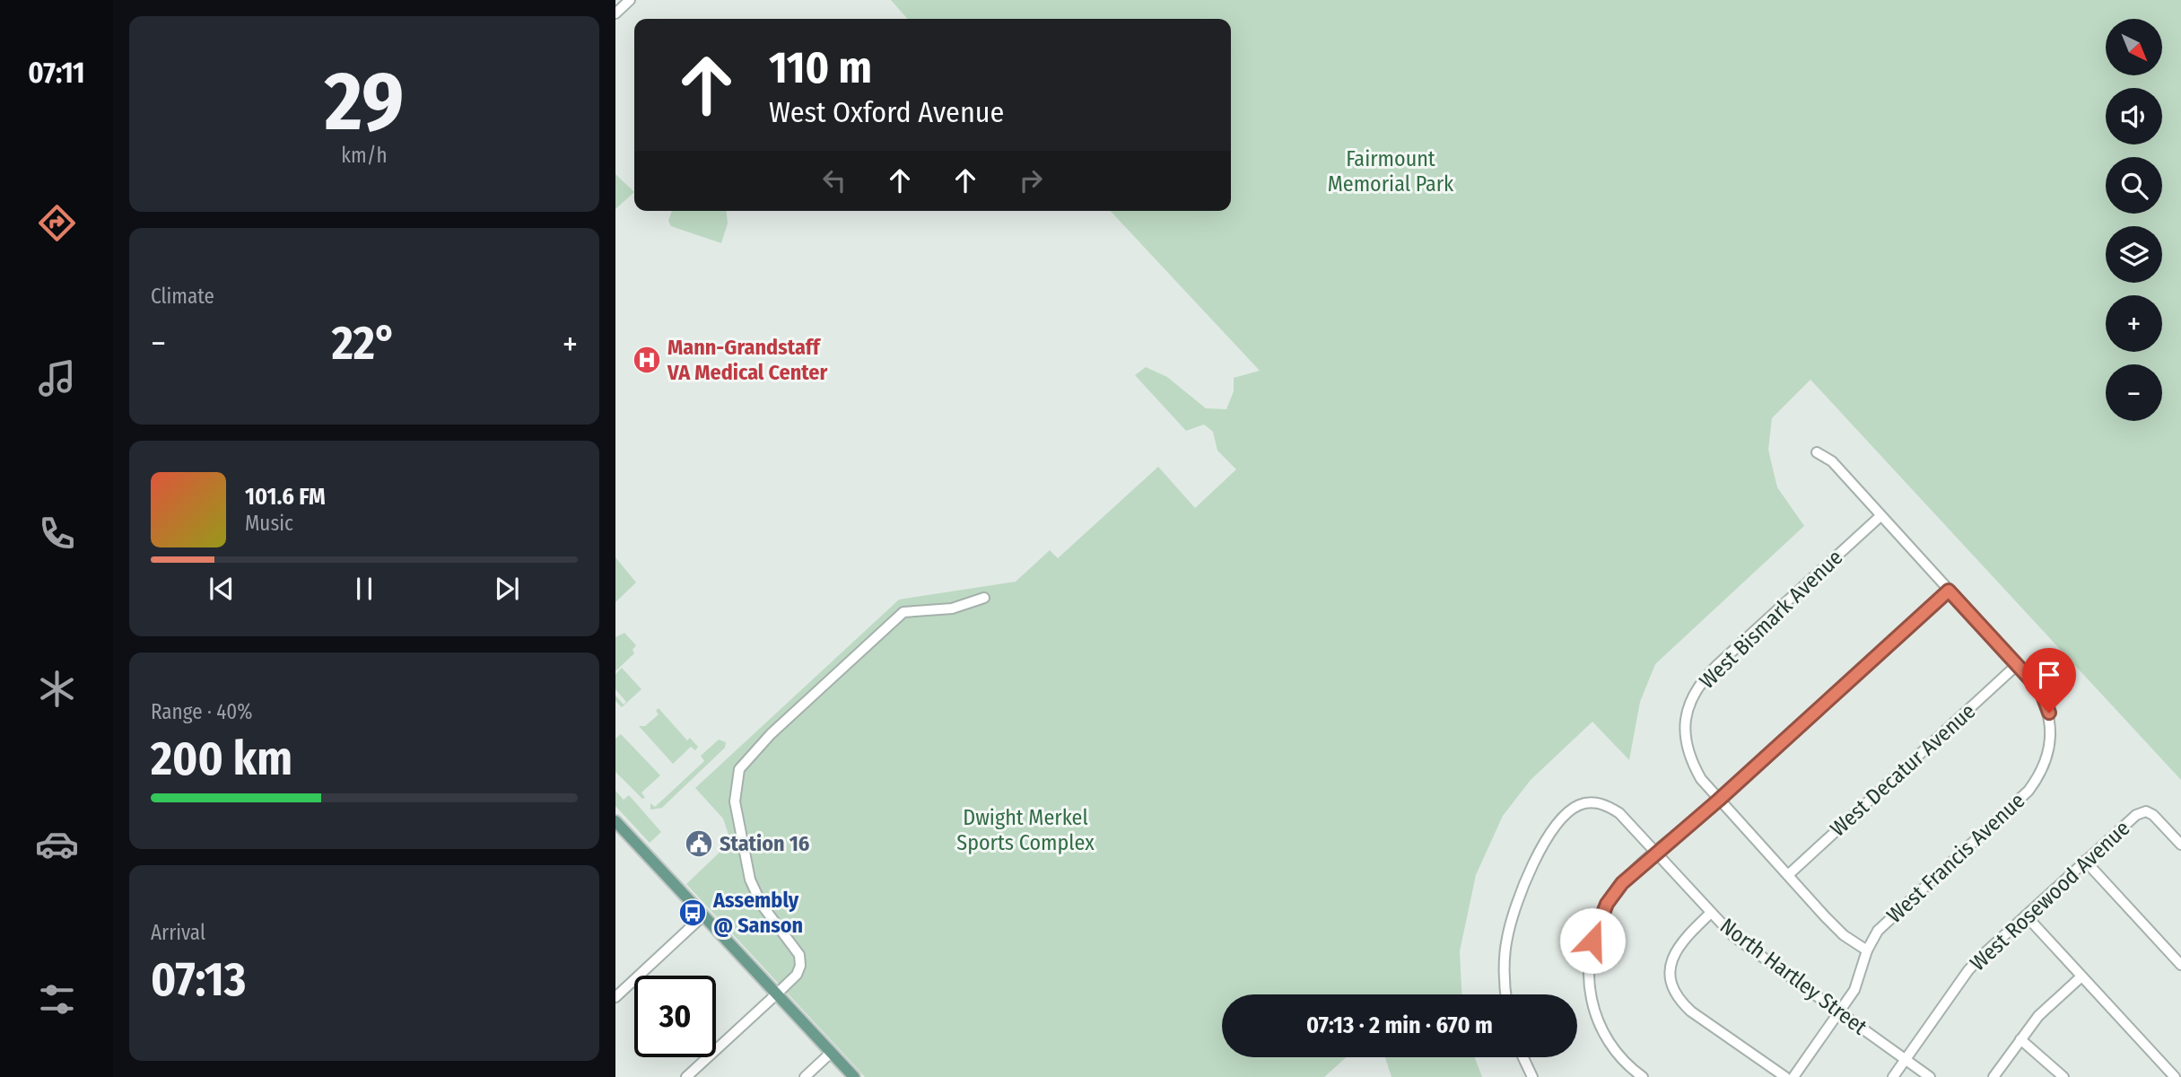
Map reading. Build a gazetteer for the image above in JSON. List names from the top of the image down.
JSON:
{
  "streets": {
    "street": [
      "West Bismark Avenue",
      "West Decatur Avenue",
      "West Francis Avenue",
      "West Rosewood Avenue",
      "North Hartley Street"
    ]
  },
  "crossings": [
    ["West Bismark Avenue", "West Decatur Avenue"],
    ["West Bismark Avenue", "West Francis Avenue"],
    ["West Decatur Avenue", "West Francis Avenue"],
    ["West Francis Avenue", "North Hartley Street"],
    ["West Rosewood Avenue", "North Hartley Street"]
  ],
  "parks": ["Fairmount Memorial Park", "Dwight Merkel Sports Complex"],
  "places": {
    "hospital": ["Mann-Grandstaff VA Medical Center"],
    "public building": ["Station 16"],
    "bus stop": ["Assembly @ Sanson"]
  },
  "north": "bottom right",
  "page": {
    "tabs": "07:11",
    "tile": [
      ["29", "km/h"],
      "Climate",
      ["Range · 40%", "200 km"],
      ["Arrival", "07:13"]
    ],
    "map_buttons": ["+", "−"],
    "turn": ["110 m", "West Oxford Avenue"],
    "heat": ["−", "22°", "+"],
    "song": ["101.6 FM", "Music"],
    "limit": "30",
    "trip": "07:13 · 2 min · 670 m"
  }
}
